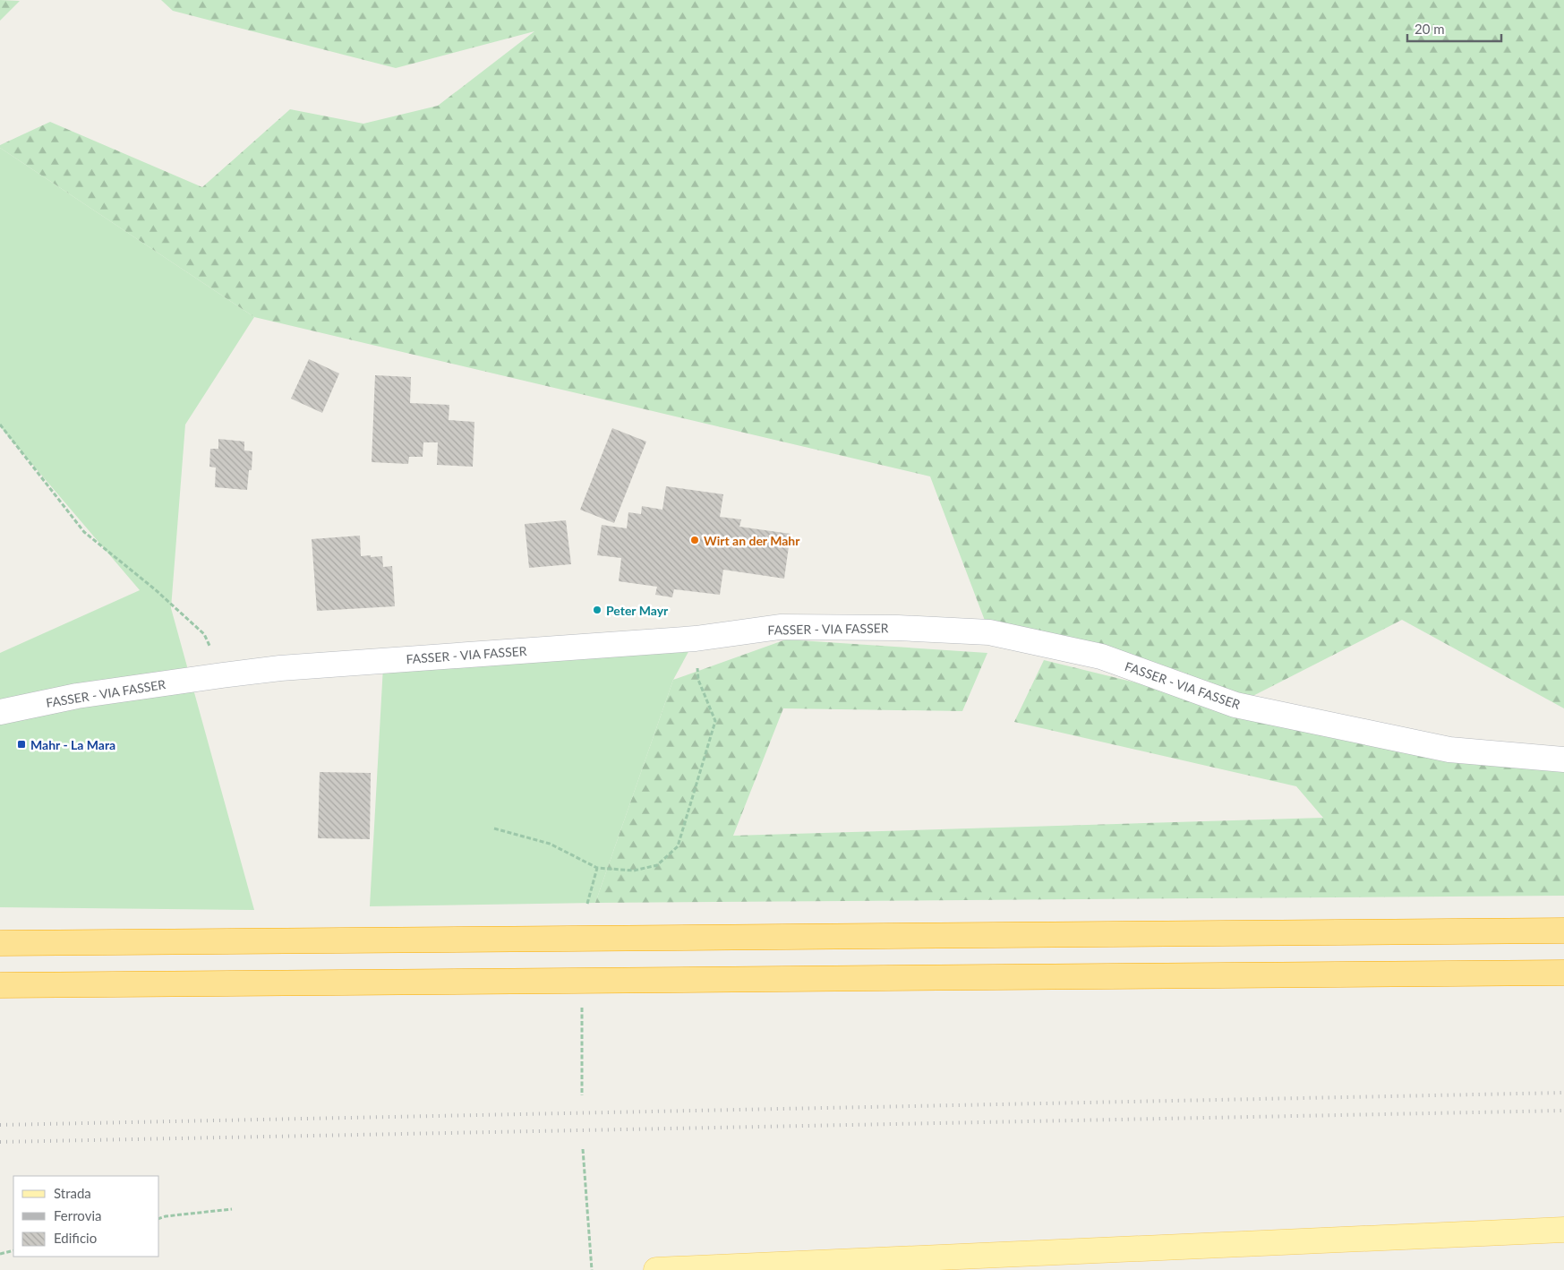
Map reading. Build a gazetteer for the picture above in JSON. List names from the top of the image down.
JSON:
{
  "streets": {
    "street": ["FASSER - VIA FASSER"]
  },
  "places": {
    "other": ["Wirt an der Mahr", "Peter Mayr"],
    "transit": ["Mahr - La Mara"]
  },
  "legend": ["Strada", "Ferrovia", "Edificio"],
  "scale_bar": "20 m"
}
